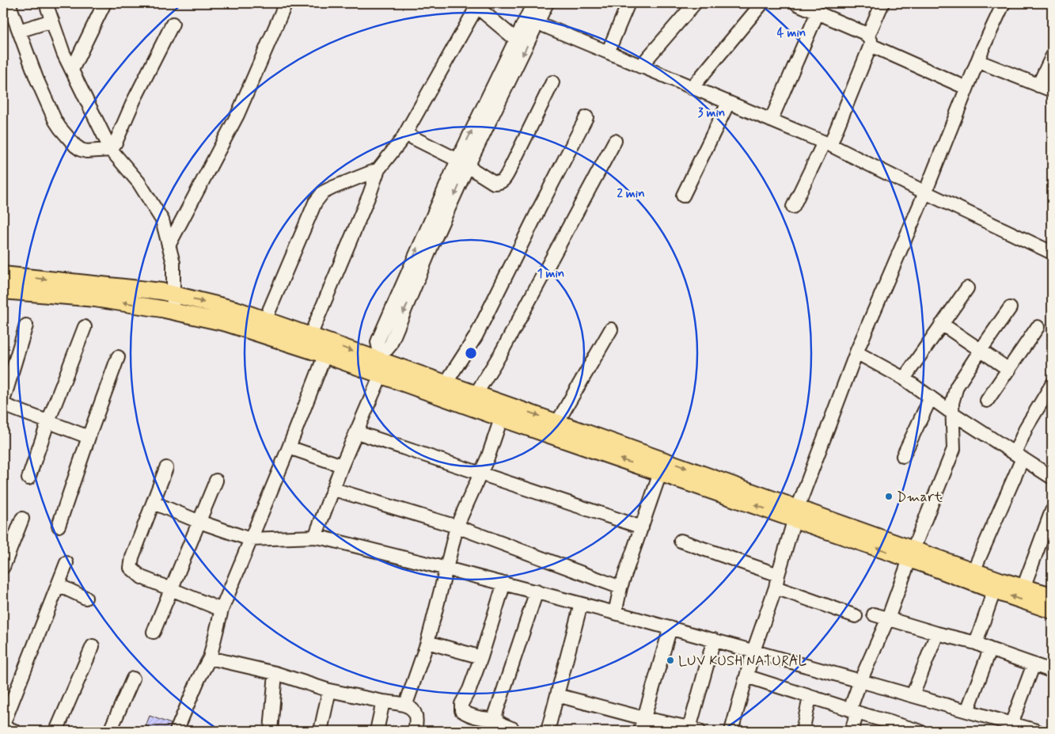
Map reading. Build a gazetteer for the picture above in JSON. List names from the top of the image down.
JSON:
{
  "places": ["Dmart", "LUV KUSH NATURAL"],
  "rings": [
    "4 min",
    "3 min",
    "2 min",
    "1 min"
  ]
}
